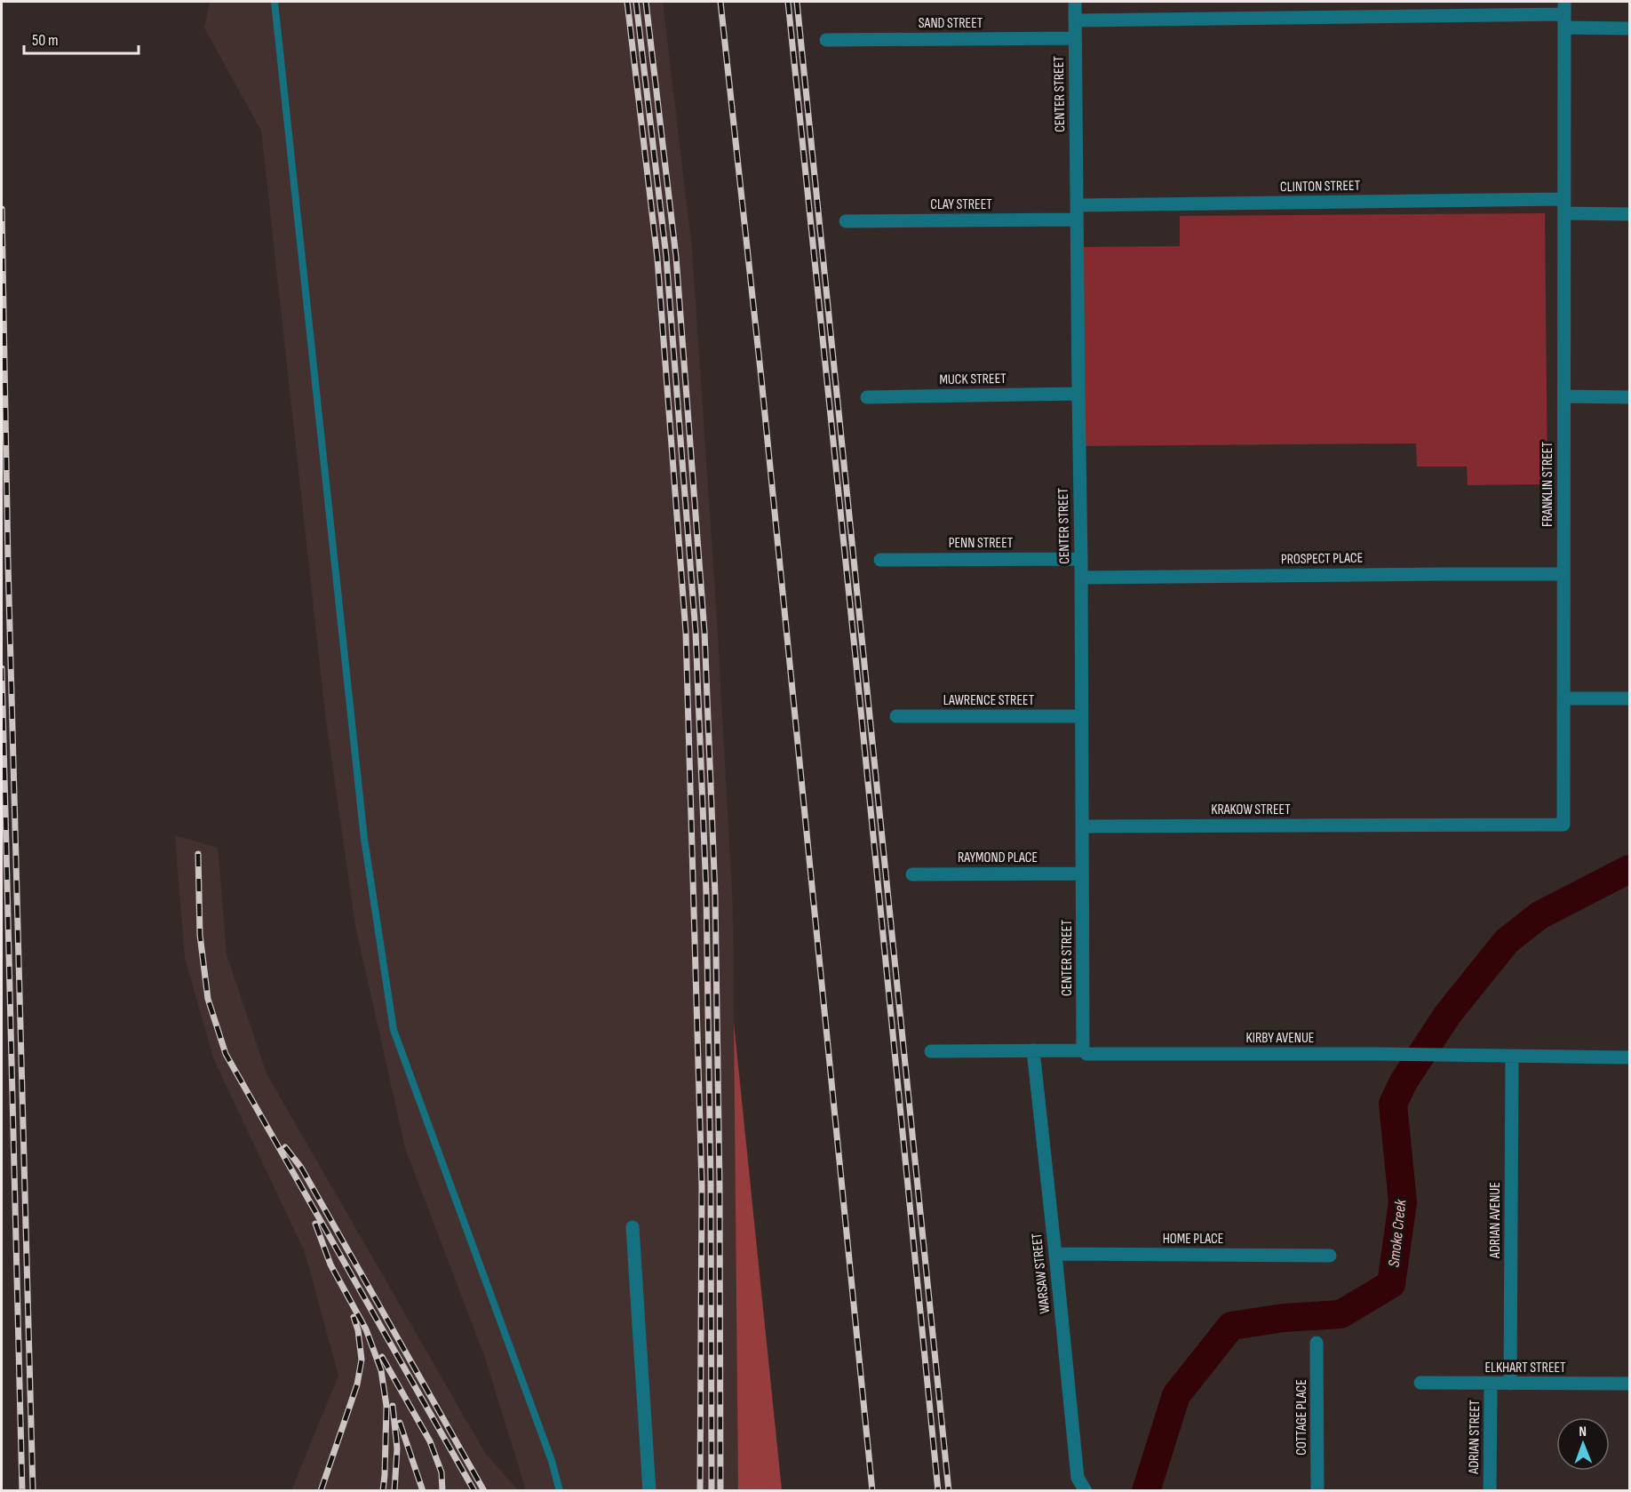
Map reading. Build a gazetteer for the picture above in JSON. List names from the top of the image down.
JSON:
{
  "streets": {
    "street": [
      "SAND STREET",
      "CENTER STREET",
      "CLINTON STREET",
      "CLAY STREET",
      "MUCK STREET",
      "FRANKLIN STREET",
      "PENN STREET",
      "PROSPECT PLACE",
      "LAWRENCE STREET",
      "KRAKOW STREET",
      "RAYMOND PLACE",
      "KIRBY AVENUE",
      "ADRIAN AVENUE",
      "HOME PLACE",
      "WARSAW STREET",
      "ELKHART STREET",
      "COTTAGE PLACE",
      "ADRIAN STREET"
    ]
  },
  "crossings": [
    ["SAND STREET", "CENTER STREET"],
    ["CENTER STREET", "CLINTON STREET"],
    ["CENTER STREET", "CLAY STREET"],
    ["CENTER STREET", "MUCK STREET"],
    ["CENTER STREET", "PENN STREET"],
    ["CENTER STREET", "PROSPECT PLACE"],
    ["CENTER STREET", "LAWRENCE STREET"],
    ["CENTER STREET", "KRAKOW STREET"],
    ["CENTER STREET", "RAYMOND PLACE"],
    ["CENTER STREET", "KIRBY AVENUE"],
    ["CLINTON STREET", "FRANKLIN STREET"],
    ["FRANKLIN STREET", "PROSPECT PLACE"],
    ["FRANKLIN STREET", "KRAKOW STREET"],
    ["KIRBY AVENUE", "ADRIAN AVENUE"],
    ["KIRBY AVENUE", "WARSAW STREET"],
    ["ADRIAN AVENUE", "ELKHART STREET"],
    ["HOME PLACE", "WARSAW STREET"],
    ["ELKHART STREET", "ADRIAN STREET"]
  ],
  "water": ["Smoke Creek"],
  "scale_bar": "50 m",
  "north": "top"
}
